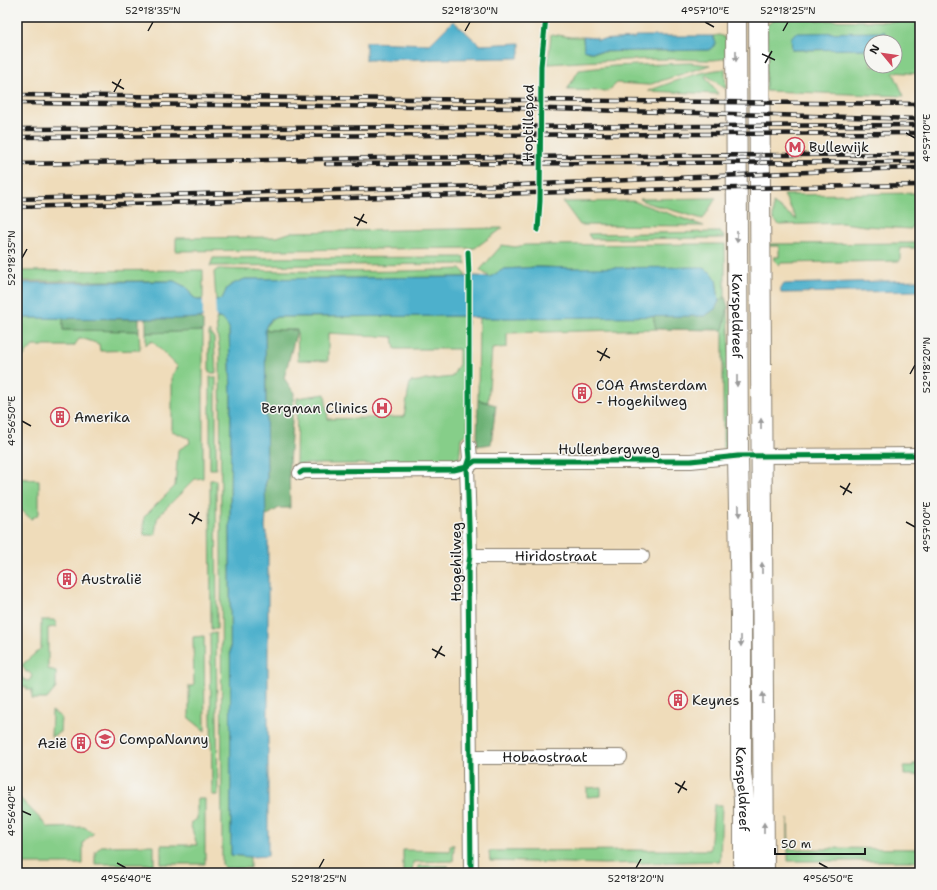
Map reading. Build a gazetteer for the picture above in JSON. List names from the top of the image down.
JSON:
{
  "streets": {
    "main road": ["Karspeldreef", "Hullenbergweg"],
    "street": ["Hiridostraat", "Hogehilweg", "Hobaostraat"],
    "cycle path": ["Hoptillepad"]
  },
  "crossings": [
    ["Karspeldreef", "Hullenbergweg"],
    ["Hullenbergweg", "Hogehilweg"],
    ["Hiridostraat", "Hogehilweg"],
    ["Hogehilweg", "Hobaostraat"]
  ],
  "places": {
    "metro station": ["Bullewijk"],
    "building": [
      "COA Amsterdam - Hogehilweg",
      "Amerika",
      "Australië",
      "Keynes",
      "Azië"
    ],
    "hospital": ["Bergman Clinics"],
    "school or university": ["CompaNanny"]
  },
  "scale_bar": "50 m",
  "north": "top left",
  "coordinates": [
    "52°18'35\"N",
    "52°18'30\"N",
    "4°57'10\"E",
    "52°18'25\"N",
    "52°18'20\"N",
    "4°56'50\"E",
    "4°57'00\"E",
    "4°56'40\"E"
  ]
}
